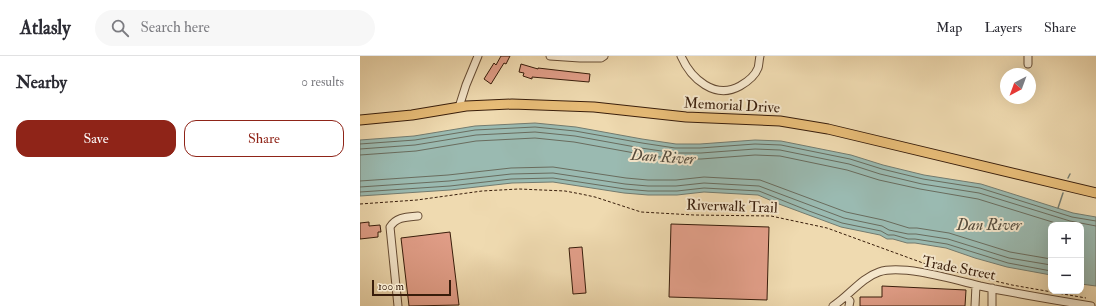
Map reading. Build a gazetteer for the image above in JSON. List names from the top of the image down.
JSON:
{
  "streets": {
    "main road": ["Memorial Drive"],
    "street": ["Trade Street"],
    "path": ["Riverwalk Trail"]
  },
  "water": ["Dan River"],
  "scale_bar": "100 m",
  "north": "bottom left",
  "page": {
    "header": "Atlasly",
    "search": "Search here",
    "nav": ["Map", "Layers", "Share"],
    "heading": ["Nearby", "0 results"],
    "buttons": ["Save", "Share"],
    "map_buttons": ["+", "−"],
    "scale": "100 m"
  }
}
